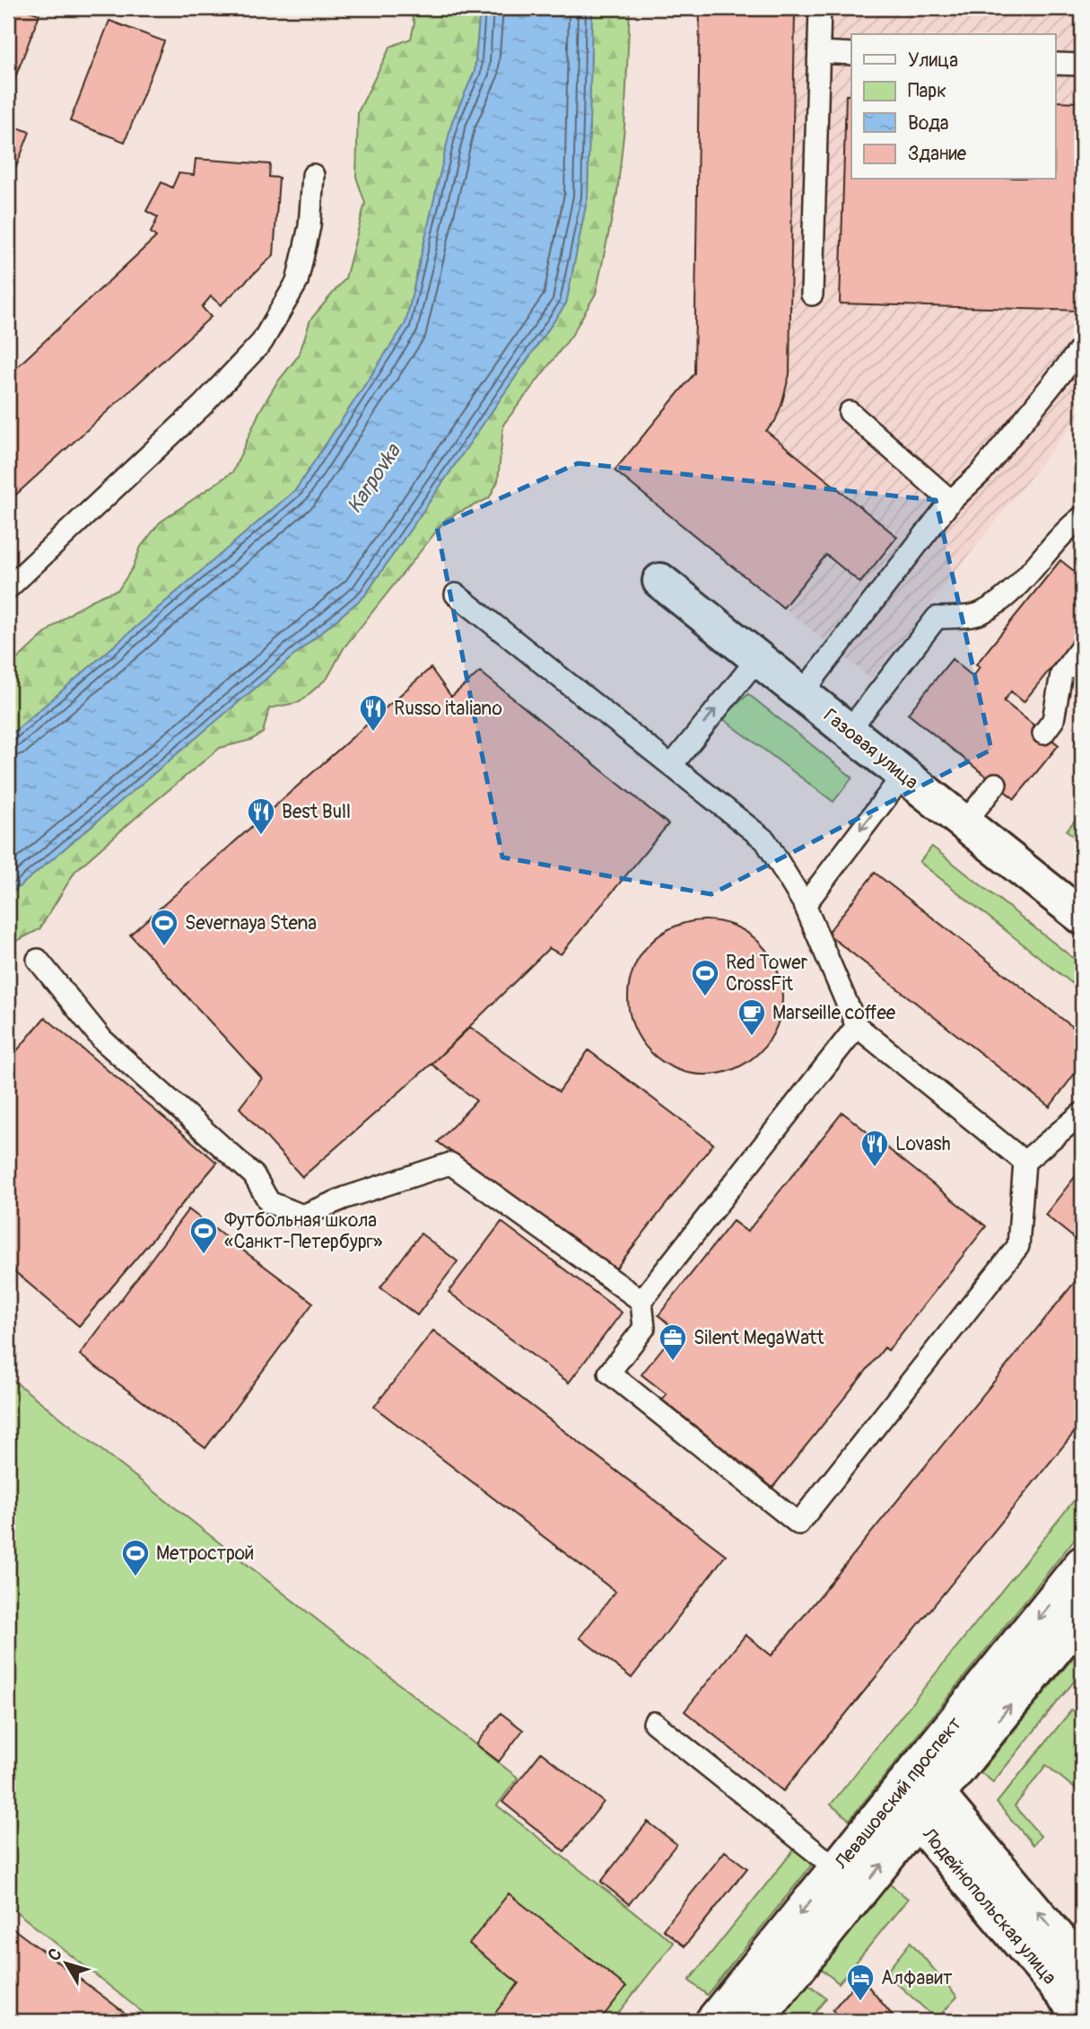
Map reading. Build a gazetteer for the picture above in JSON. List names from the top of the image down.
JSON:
{
  "streets": {
    "street": ["Газовая улица", "Левашовский проспект", "Лодейнопольская улица"]
  },
  "crossings": [
    ["Левашовский проспект", "Лодейнопольская улица"]
  ],
  "water": ["Karpovka"],
  "places": {
    "restaurant": ["Russo italiano", "Best Bull", "Lovash"],
    "sports": [
      "Severnaya Stena",
      "Red Tower CrossFit",
      "Футбольная школа «Санкт-Петербург»",
      "Метрострой"
    ],
    "cafe": ["Marseille coffee"],
    "office": ["Silent MegaWatt"],
    "hotel": ["Алфавит"]
  },
  "legend": [
    "Улица",
    "Парк",
    "Вода",
    "Здание"
  ],
  "north": "top left"
}
